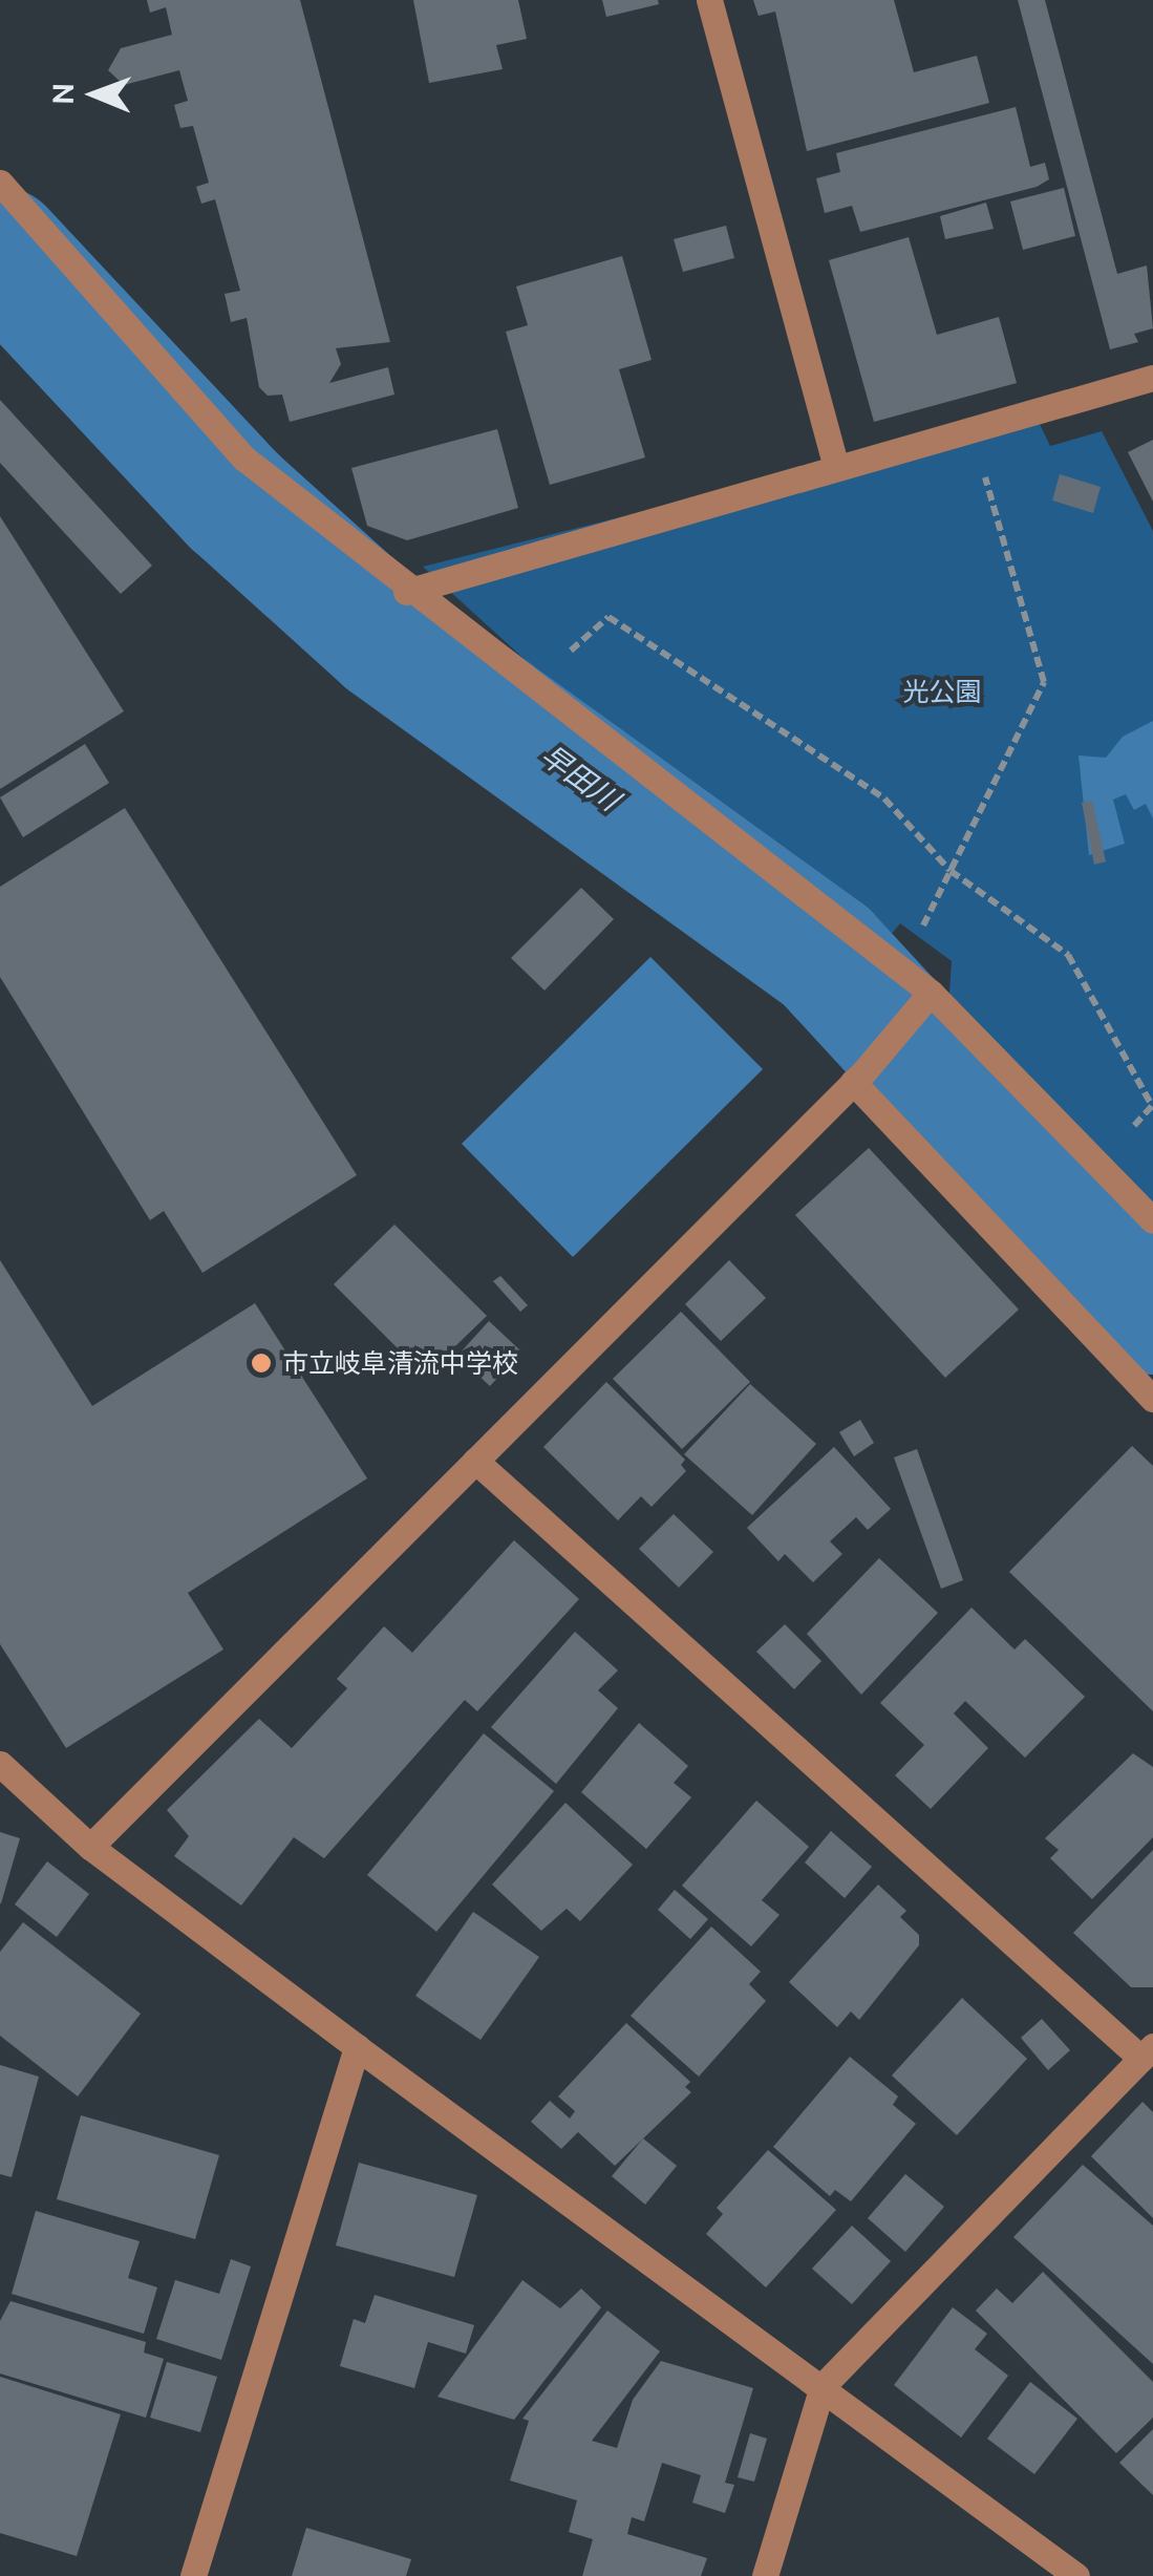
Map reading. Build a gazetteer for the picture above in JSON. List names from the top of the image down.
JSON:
{
  "water": ["早田川"],
  "parks": ["光公園"],
  "places": ["市立岐阜清流中学校"],
  "north": "left"
}
